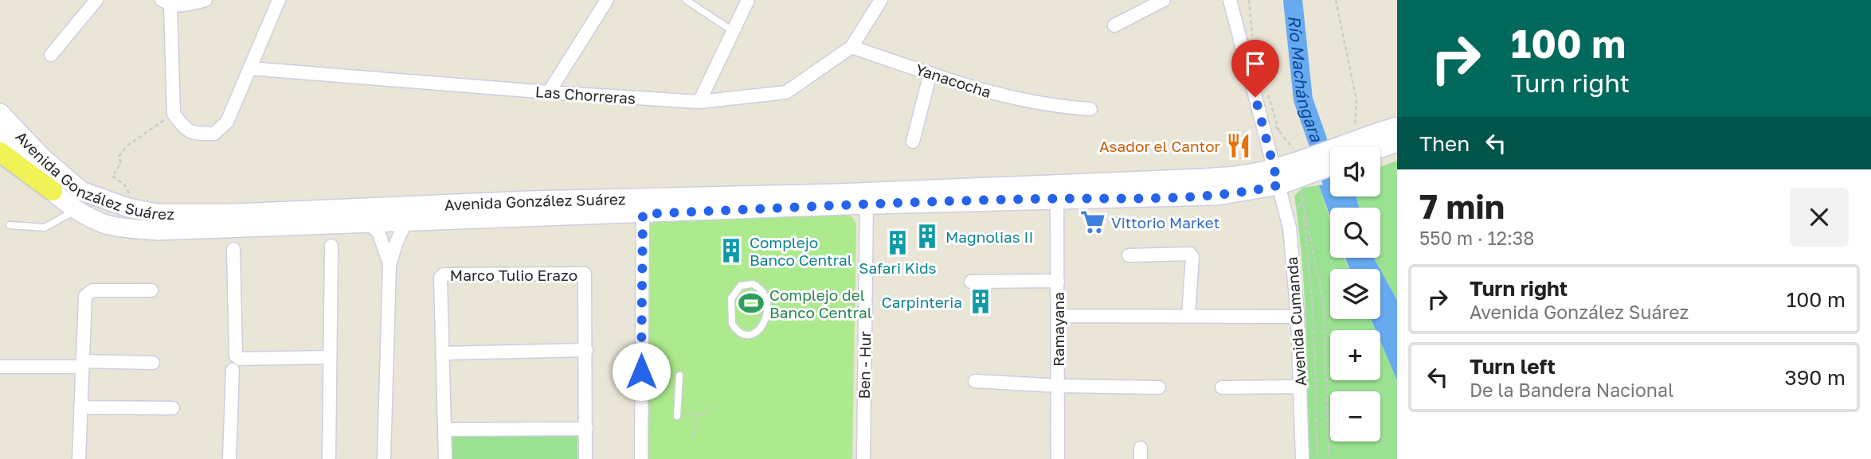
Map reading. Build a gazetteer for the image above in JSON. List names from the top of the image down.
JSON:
{
  "streets": {
    "main road": ["Avenida González Suárez"],
    "street": [
      "Yanacocha",
      "Las Chorreras",
      "Marco Tulio Erazo",
      "Avenida Cumanda",
      "Ramayana",
      "Ben - Hur"
    ]
  },
  "crossings": [
    ["Yanacocha", "Las Chorreras"],
    ["Avenida González Suárez", "Avenida Cumanda"],
    ["Avenida González Suárez", "Ramayana"],
    ["Avenida González Suárez", "Ben - Hur"]
  ],
  "water": ["Río Machángara"],
  "places": {
    "restaurant": ["Asador el Cantor"],
    "supermarket": ["Vittorio Market"],
    "building": [
      "Magnolias II",
      "Safari Kids",
      "Complejo Banco Central",
      "Carpinteria"
    ],
    "sports": ["Complejo del Banco Central"]
  },
  "page": {
    "turn": ["100 m", "Turn right"],
    "then": "Then",
    "map_buttons": ["+", "−"],
    "heading": ["7 min", "550 m · 12:38"],
    "list": [
      {
        "name": "Turn right",
        "note": "Avenida González Suárez",
        "value": "100 m"
      },
      {
        "name": "Turn left",
        "note": "De la Bandera Nacional",
        "value": "390 m"
      }
    ]
  }
}
